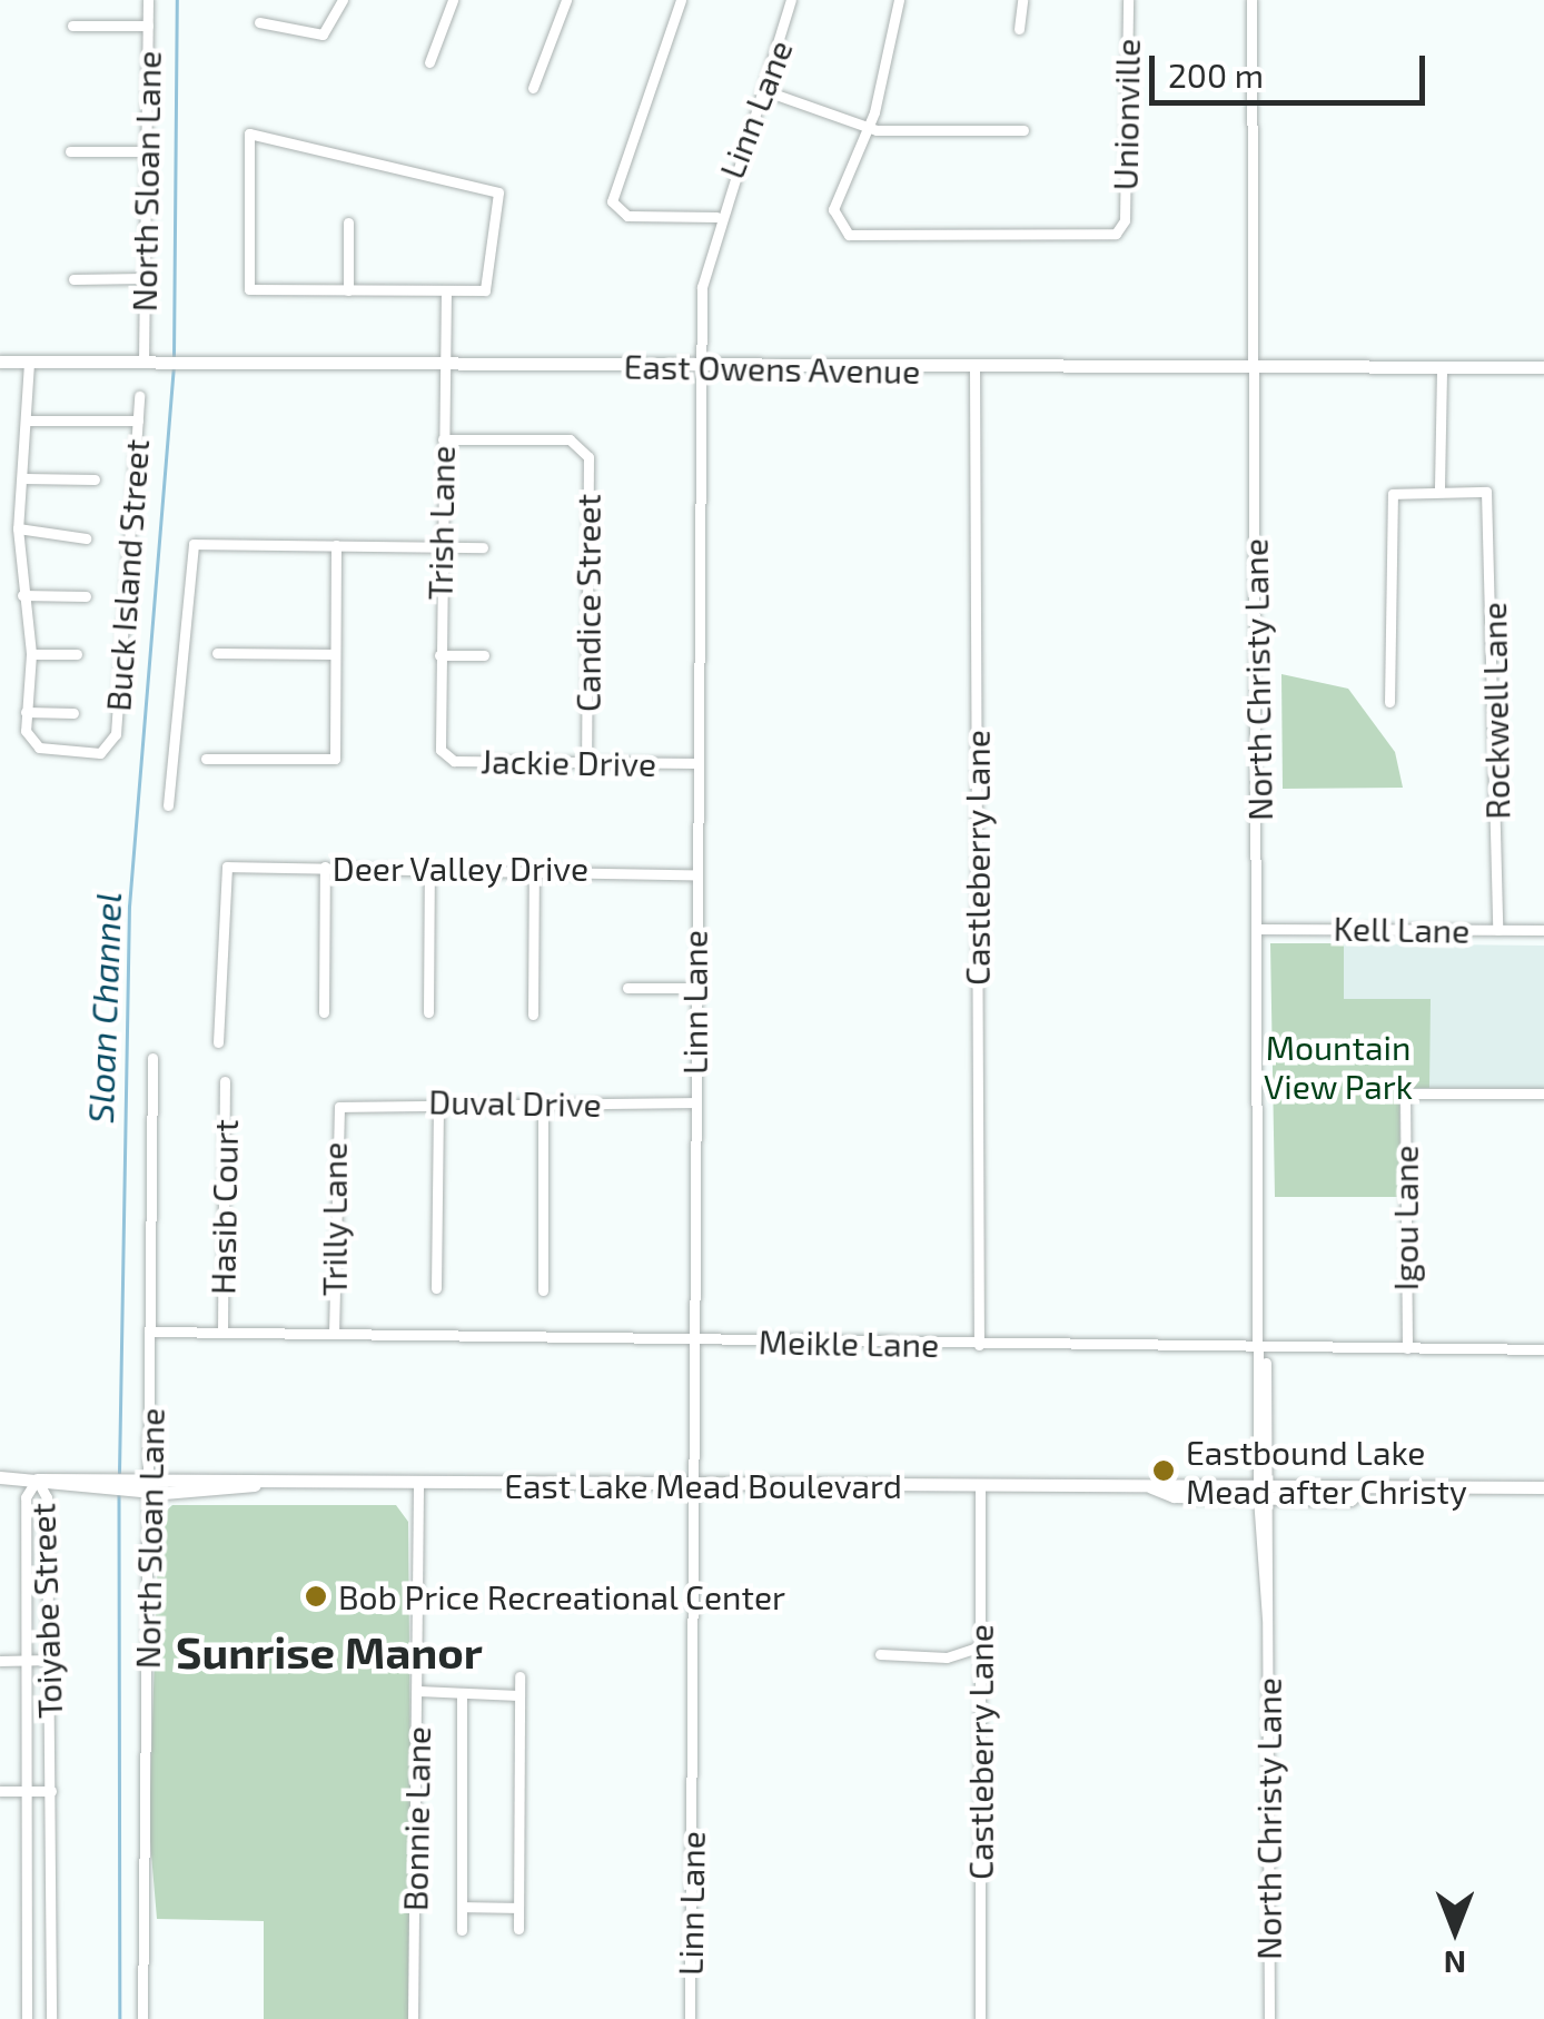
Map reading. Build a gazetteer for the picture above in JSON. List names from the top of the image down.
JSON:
{
  "streets": {
    "main road": ["East Owens Avenue", "East Lake Mead Boulevard"],
    "street": [
      "Linn Lane",
      "Unionville",
      "North Sloan Lane",
      "Trish Lane",
      "Buck Island Street",
      "Candice Street",
      "North Christy Lane",
      "Rockwell Lane",
      "Jackie Drive",
      "Castleberry Lane",
      "Deer Valley Drive",
      "Kell Lane",
      "Duval Drive",
      "Hasib Court",
      "Igou Lane",
      "Trilly Lane",
      "Meikle Lane",
      "Toiyabe Street",
      "Bonnie Lane"
    ]
  },
  "crossings": [
    ["Linn Lane", "East Owens Avenue"],
    ["Linn Lane", "Jackie Drive"],
    ["Linn Lane", "Deer Valley Drive"],
    ["Linn Lane", "Duval Drive"],
    ["Linn Lane", "Meikle Lane"],
    ["Linn Lane", "East Lake Mead Boulevard"],
    ["North Sloan Lane", "East Owens Avenue"],
    ["North Sloan Lane", "Meikle Lane"],
    ["North Sloan Lane", "East Lake Mead Boulevard"],
    ["East Owens Avenue", "Trish Lane"],
    ["East Owens Avenue", "North Christy Lane"],
    ["East Owens Avenue", "Castleberry Lane"],
    ["Trish Lane", "Candice Street"],
    ["Trish Lane", "Jackie Drive"],
    ["Candice Street", "Jackie Drive"],
    ["North Christy Lane", "Kell Lane"],
    ["North Christy Lane", "Meikle Lane"],
    ["North Christy Lane", "East Lake Mead Boulevard"],
    ["Rockwell Lane", "Kell Lane"],
    ["Castleberry Lane", "Meikle Lane"],
    ["Castleberry Lane", "East Lake Mead Boulevard"],
    ["Duval Drive", "Trilly Lane"],
    ["Hasib Court", "Meikle Lane"],
    ["Igou Lane", "Meikle Lane"],
    ["Trilly Lane", "Meikle Lane"],
    ["East Lake Mead Boulevard", "Toiyabe Street"],
    ["East Lake Mead Boulevard", "Bonnie Lane"]
  ],
  "districts": ["Sunrise Manor"],
  "water": ["Sloan Channel"],
  "parks": ["Mountain View Park"],
  "places": ["Eastbound Lake Mead after Christy", "Bob Price Recreational Center"],
  "scale_bar": "200 m",
  "north": "bottom"
}
